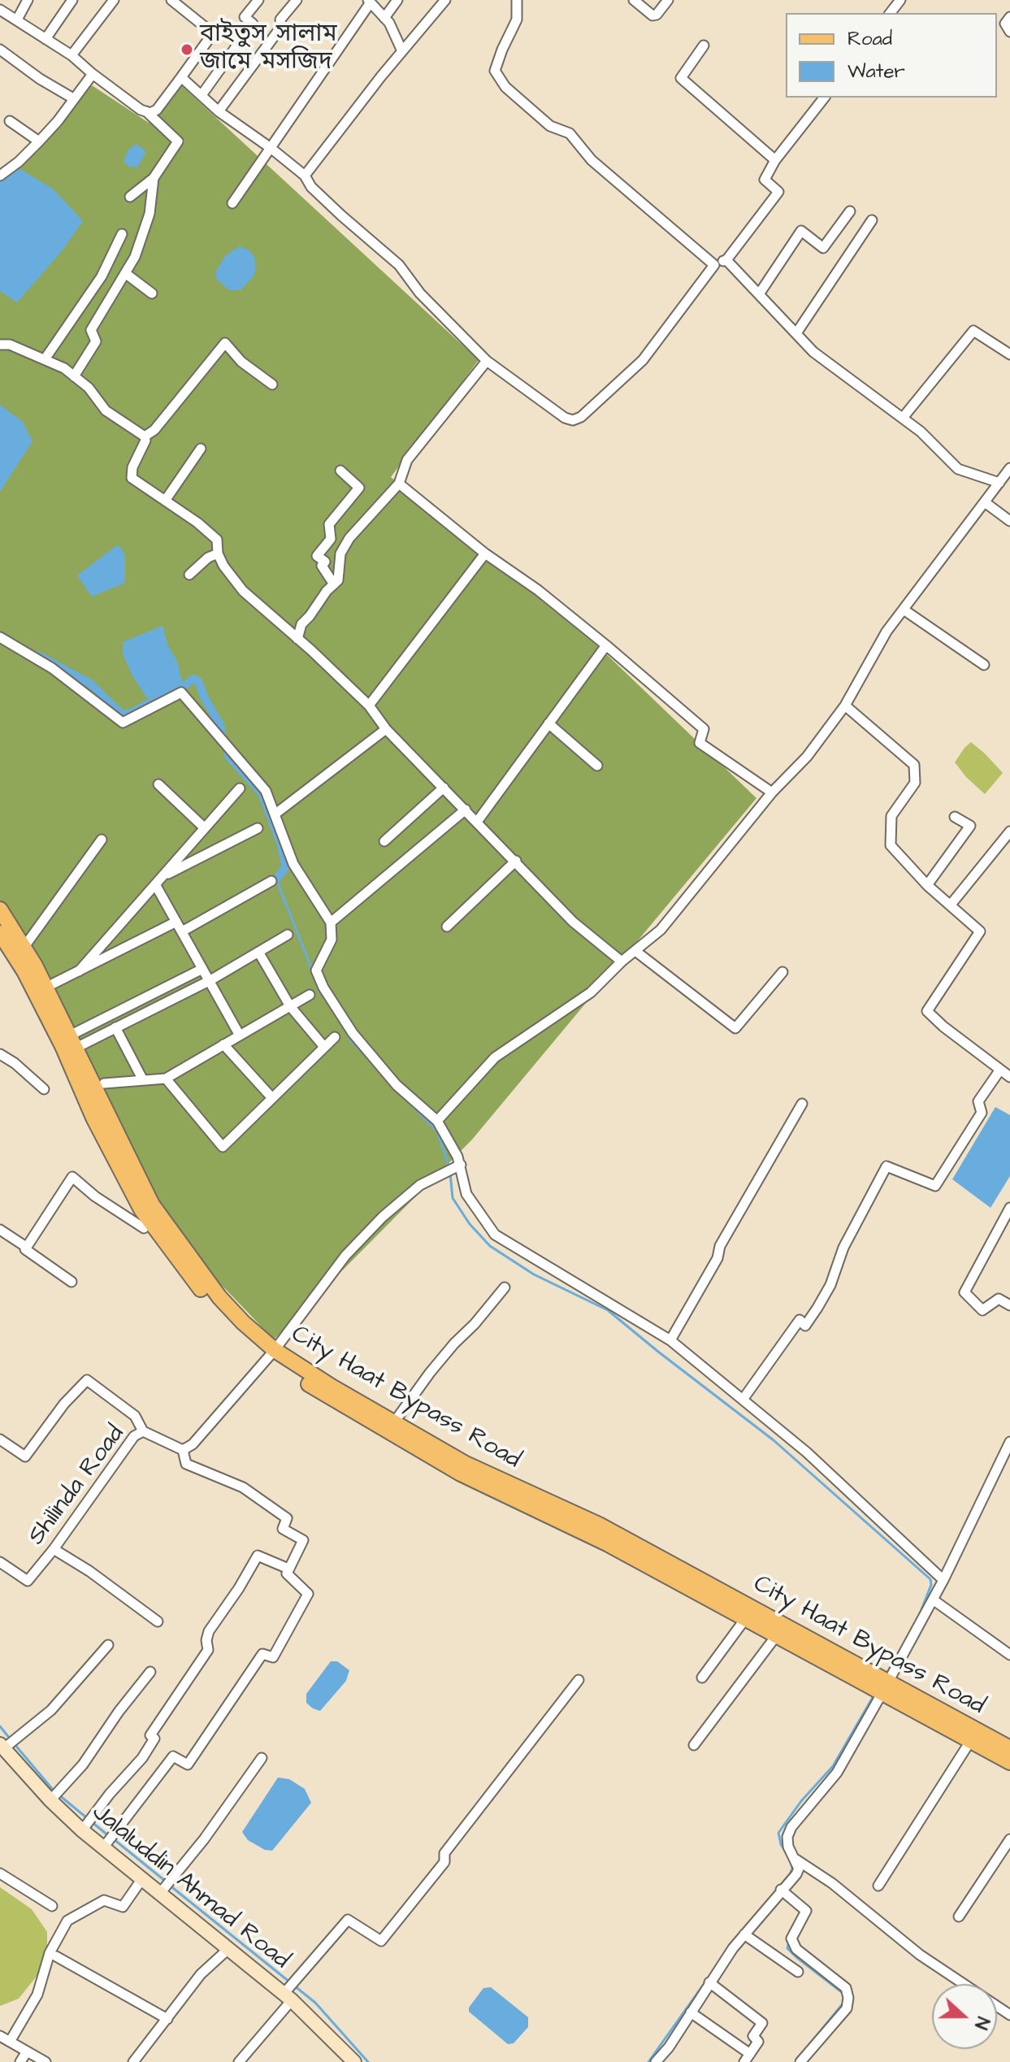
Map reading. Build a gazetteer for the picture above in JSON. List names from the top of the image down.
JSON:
{
  "streets": {
    "main road": ["City Haat Bypass Road"],
    "street": ["Shilinda Road", "Jalaluddin Ahmad Road"]
  },
  "places": ["বাইতুস সালাম জামে মসজিদ"],
  "legend": ["Road", "Water"],
  "north": "right"
}
